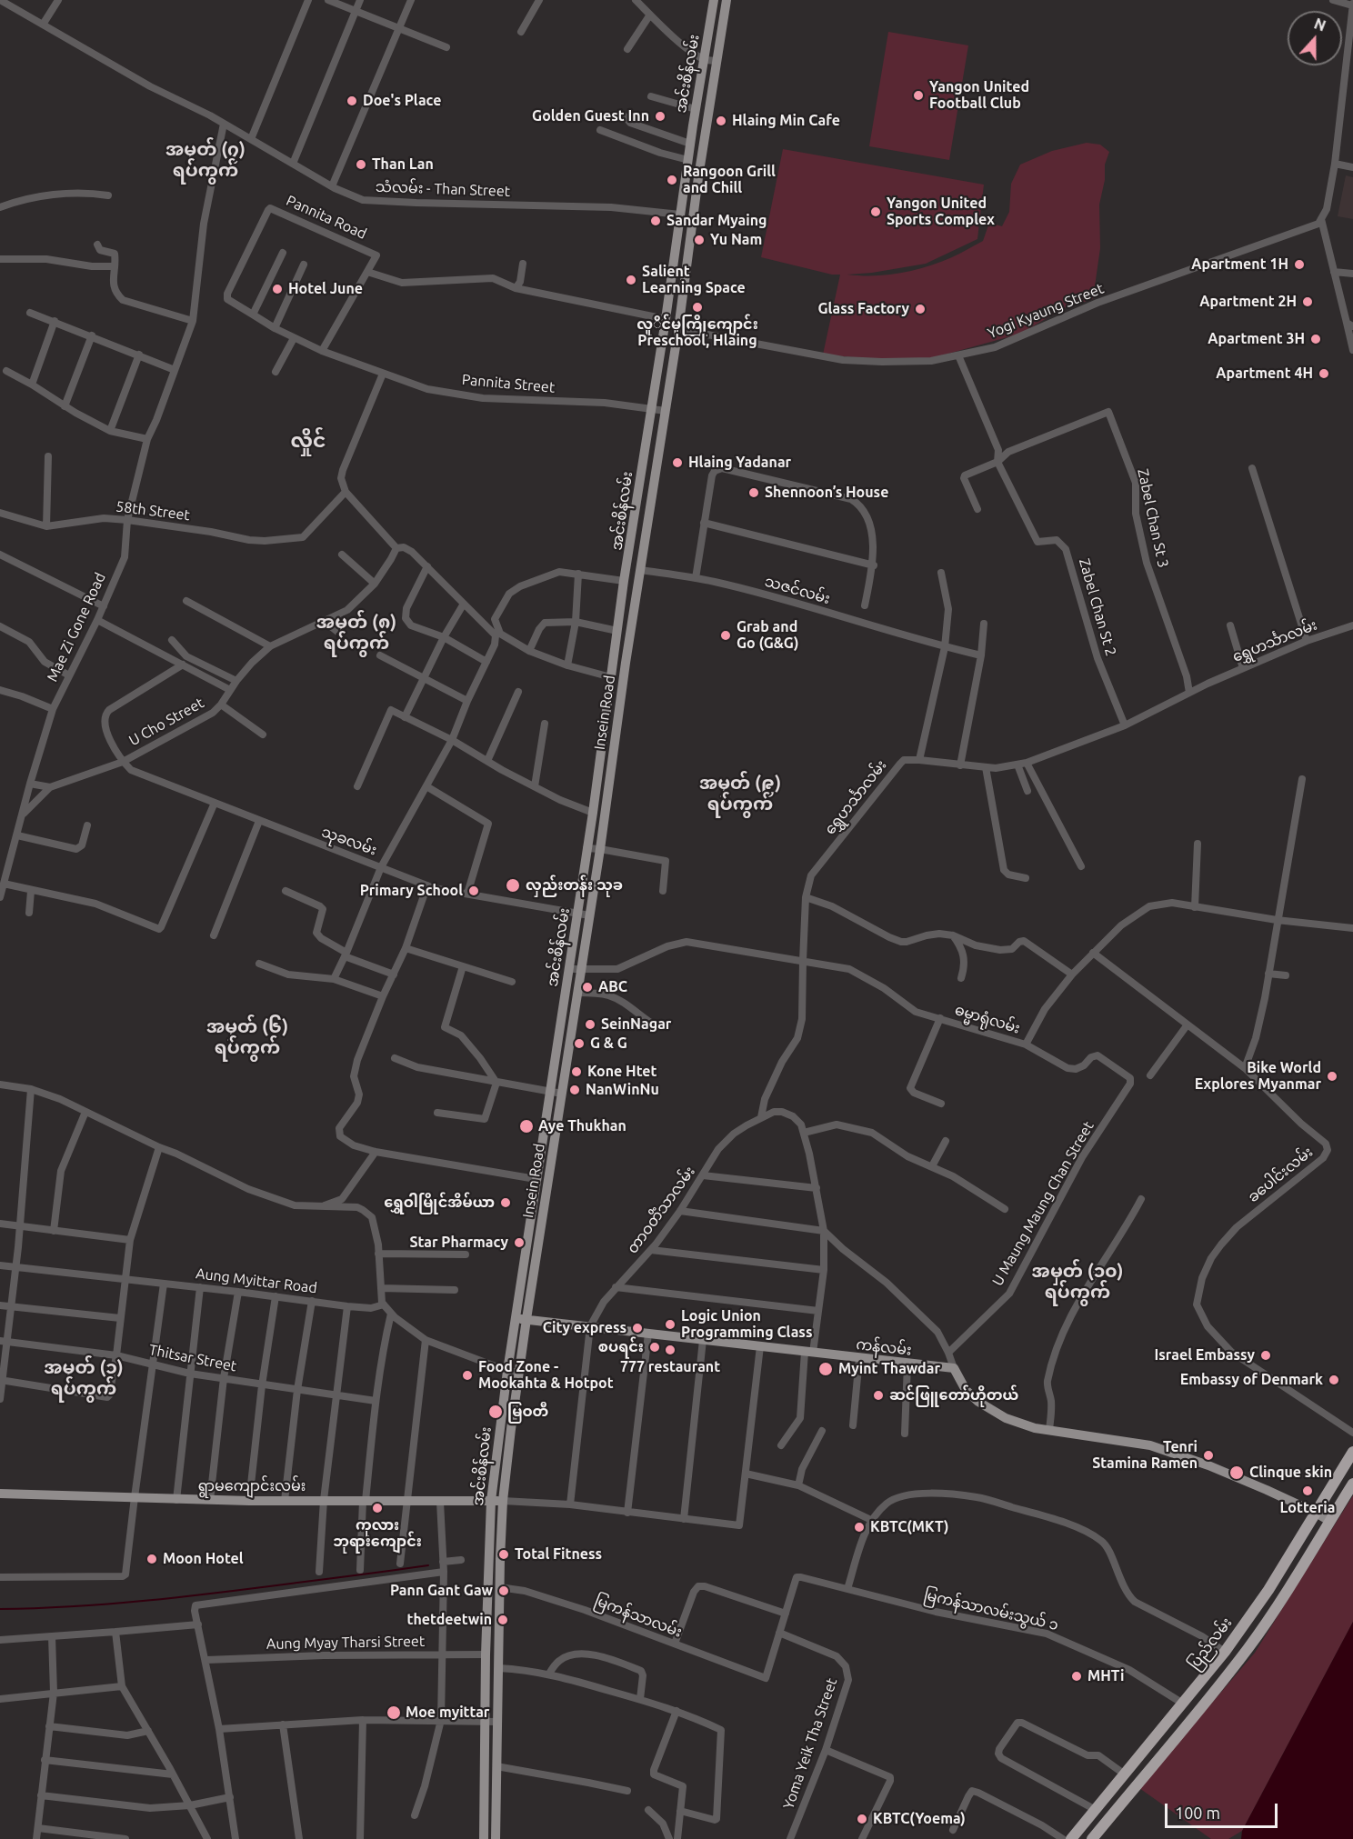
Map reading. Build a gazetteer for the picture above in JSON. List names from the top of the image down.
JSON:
{
  "streets": {
    "highway": ["ပြည်လမ်း"],
    "main road": [
      "အင်းစိန်လမ်း",
      "Insein Road",
      "ကန်လမ်း",
      "ရွာမကျောင်းလမ်း"
    ],
    "street": [
      "သံလမ်း - Than Street",
      "Pannita Road",
      "Yogi Kyaung Street",
      "Pannita Street",
      "58th Street",
      "Zabel Chan St 3",
      "သဇင်လမ်း",
      "Zabel Chan St 2",
      "Mae Zi Gone Road",
      "ရွှေဟင်္သာလမ်း",
      "U Cho Street",
      "သုခလမ်း",
      "ဓမ္မာရုံလမ်း",
      "ခပေါင်းလမ်း",
      "U Maung Maung Chan Street",
      "တာဝတိံသာလမ်း",
      "Aung Myittar Road",
      "Thitsar Street",
      "မြကန်သာလမ်းသွယ် ၁",
      "မြကန်သာလမ်း",
      "Aung Myay Tharsi Street",
      "Yoma Yeik Tha Street"
    ]
  },
  "crossings": [
    ["အင်းစိန်လမ်း", "သံလမ်း - Than Street"],
    ["အင်းစိန်လမ်း", "Pannita Street"],
    ["အင်းစိန်လမ်း", "Insein Road"],
    ["အင်းစိန်လမ်း", "သုခလမ်း"],
    ["အင်းစိန်လမ်း", "ဓမ္မာရုံလမ်း"],
    ["အင်းစိန်လမ်း", "ကန်လမ်း"],
    ["အင်းစိန်လမ်း", "ရွာမကျောင်းလမ်း"],
    ["အင်းစိန်လမ်း", "မြကန်သာလမ်း"],
    ["အင်းစိန်လမ်း", "Aung Myay Tharsi Street"],
    ["သံလမ်း - Than Street", "Mae Zi Gone Road"],
    ["Pannita Road", "Pannita Street"],
    ["Yogi Kyaung Street", "Insein Road"],
    ["Pannita Street", "Insein Road"],
    ["58th Street", "Mae Zi Gone Road"],
    ["Zabel Chan St 3", "Zabel Chan St 2"],
    ["Zabel Chan St 3", "ရွှေဟင်္သာလမ်း"],
    ["သဇင်လမ်း", "Insein Road"],
    ["Zabel Chan St 2", "ရွှေဟင်္သာလမ်း"],
    ["Mae Zi Gone Road", "U Cho Street"],
    ["ရွှေဟင်္သာလမ်း", "ဓမ္မာရုံလမ်း"],
    ["ရွှေဟင်္သာလမ်း", "တာဝတိံသာလမ်း"],
    ["Insein Road", "သုခလမ်း"],
    ["Insein Road", "ဓမ္မာရုံလမ်း"],
    ["Insein Road", "ကန်လမ်း"],
    ["U Cho Street", "သုခလမ်း"],
    ["ဓမ္မာရုံလမ်း", "ခပေါင်းလမ်း"],
    ["ဓမ္မာရုံလမ်း", "U Maung Maung Chan Street"],
    ["တာဝတိံသာလမ်း", "ကန်လမ်း"],
    ["မြကန်သာလမ်းသွယ် ၁", "ပြည်လမ်း"],
    ["မြကန်သာလမ်း", "Yoma Yeik Tha Street"]
  ],
  "districts": [
    "အမှတ် (၇) ရပ်ကွက်",
    "လှိုင်",
    "အမှတ် (၈) ရပ်ကွက်",
    "အမှတ် (၉) ရပ်ကွက်",
    "အမှတ် (၆) ရပ်ကွက်",
    "အမှတ် (၁၀) ရပ်ကွက်",
    "အမှတ် (၁) ရပ်ကွက်"
  ],
  "places": [
    "Yangon United Football Club",
    "Doe's Place",
    "Golden Guest Inn",
    "Hlaing Min Cafe",
    "Than Lan",
    "Rangoon Grill and Chill",
    "Yangon United Sports Complex",
    "Sandar Myaing",
    "Yu Nam",
    "Apartment 1H",
    "Salient Learning Space",
    "Hotel June",
    "Apartment 2H",
    "လှုိင်မူကြိုကျောင်း Preschool, Hlaing",
    "Glass Factory",
    "Apartment 3H",
    "Apartment 4H",
    "Hlaing Yadanar",
    "Shennoon’s House",
    "Grab and Go (G&G)",
    "လှည်းတန်း သုခ",
    "Primary School",
    "ABC",
    "SeinNagar",
    "G & G",
    "Kone Htet",
    "Bike World Explores Myanmar",
    "NanWinNu",
    "Aye Thukhan",
    "ရွှေဝါမြိုင်အိမ်ယာ",
    "Star Pharmacy",
    "Logic Union Programming Class",
    "City express",
    "စပရင်း",
    "777 restaurant",
    "Israel Embassy",
    "Myint Thawdar",
    "Food Zone - Mookahta & Hotpot",
    "Embassy of Denmark",
    "ဆင်ဖြူတော်ဟိုတယ်",
    "မြဝတီ",
    "Tenri Stamina Ramen",
    "Clinque skin",
    "Lotteria",
    "ကုလား ဘုရားကျောင်း",
    "KBTC(MKT)",
    "Total Fitness",
    "Moon Hotel",
    "Pann Gant Gaw",
    "thetdeetwin",
    "MHTi",
    "Moe myittar",
    "KBTC(Yoema)"
  ],
  "scale_bar": "100 m",
  "north": "top"
}
